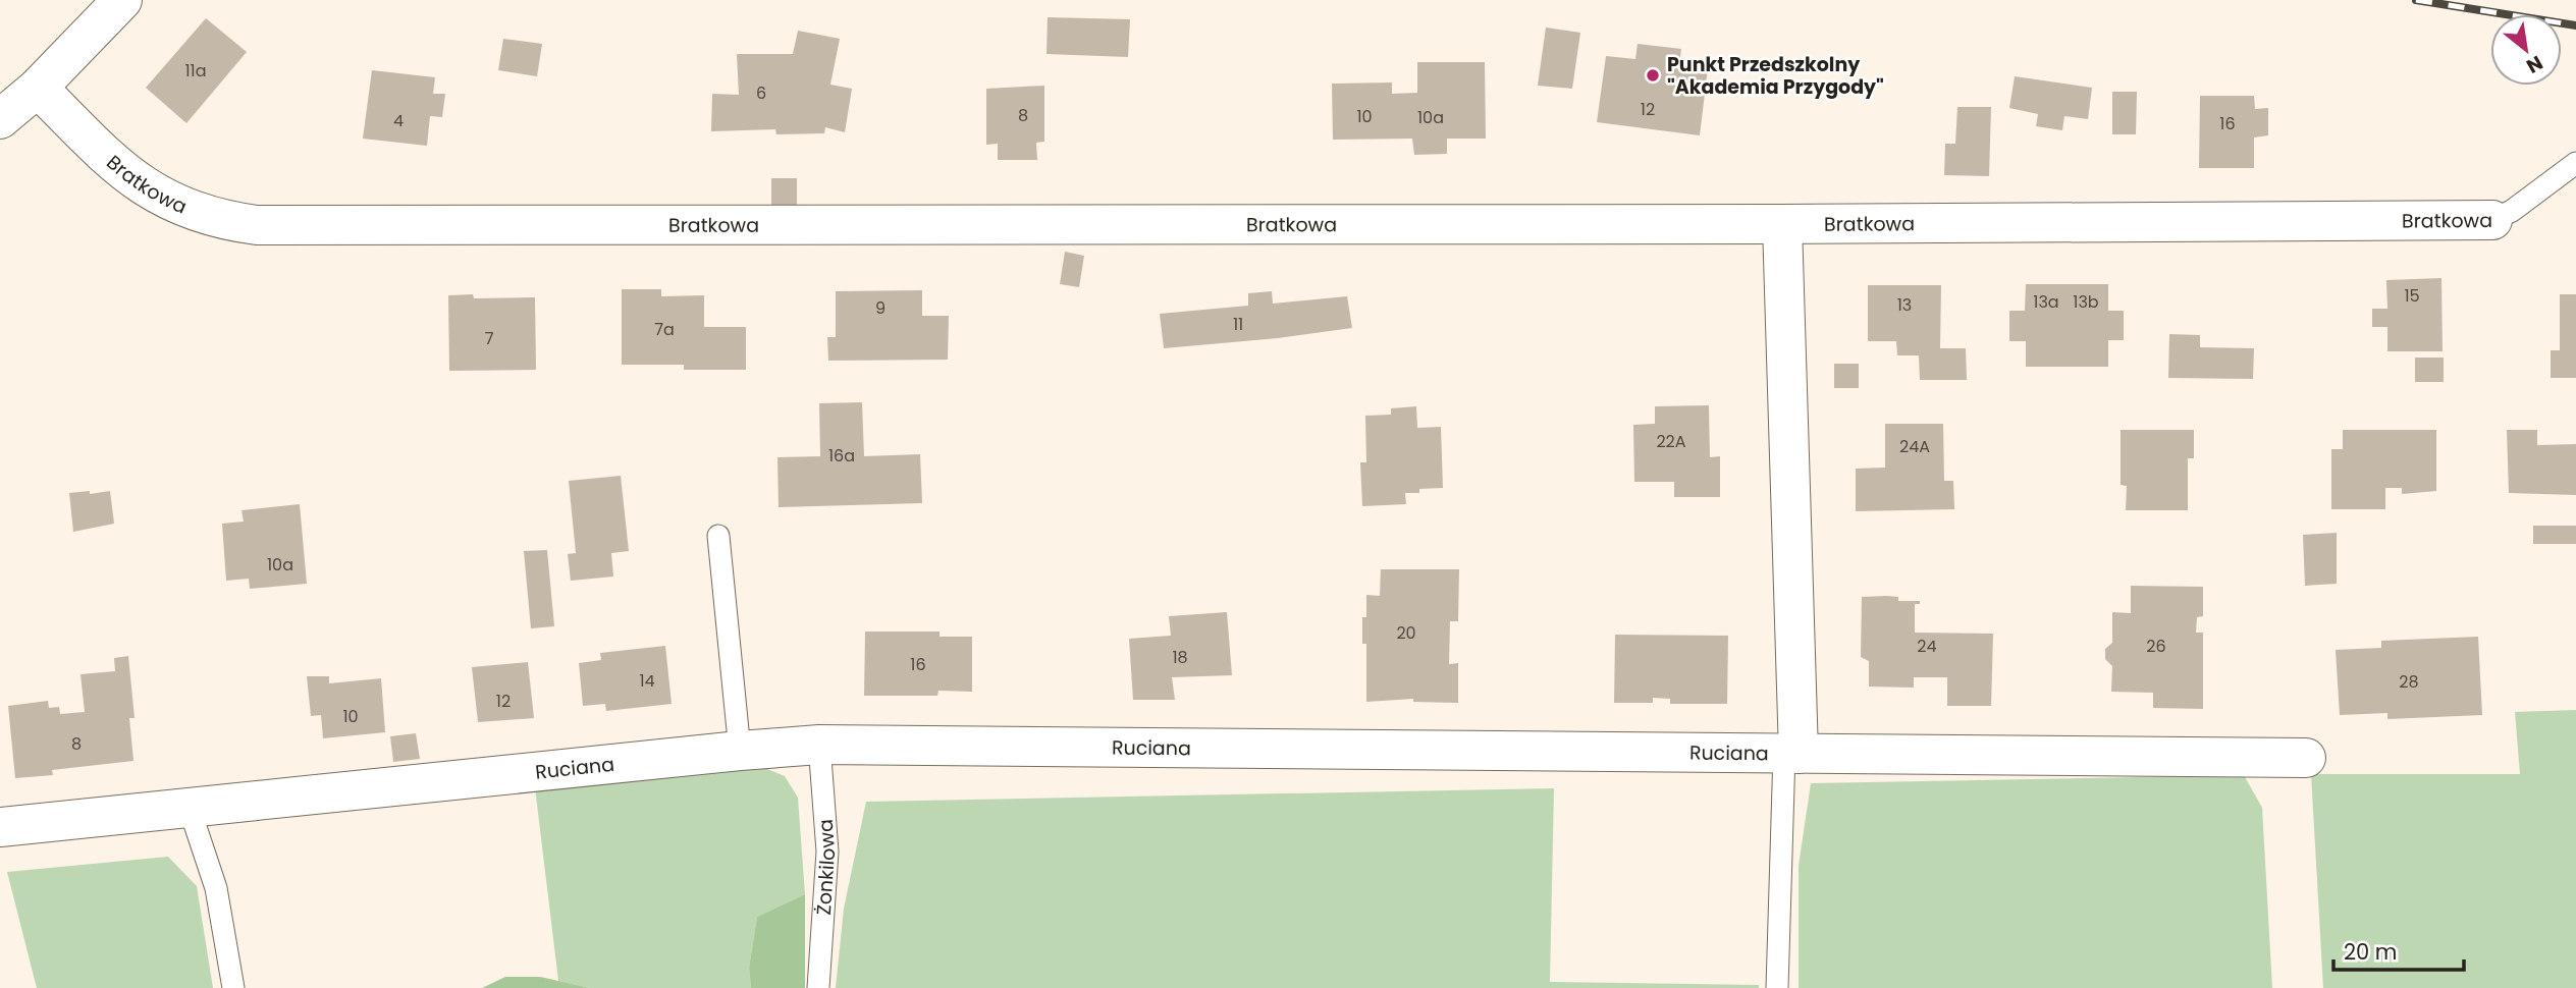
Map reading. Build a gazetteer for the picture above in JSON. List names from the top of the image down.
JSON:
{
  "streets": {
    "street": ["Bratkowa", "Ruciana"],
    "lane": ["Żonkilowa"]
  },
  "crossings": [
    ["Ruciana", "Żonkilowa"]
  ],
  "places": ["Punkt Przedszkolny \"Akademia Przygody\""],
  "house_numbers": [
    "11a",
    "6",
    "12",
    "8",
    "10",
    "10a",
    "4",
    "16",
    "15",
    "13a",
    "13b",
    "13",
    "9",
    "11",
    "7a",
    "7",
    "22A",
    "24A",
    "16a",
    "10a",
    "20",
    "24",
    "26",
    "18",
    "16",
    "14",
    "28",
    "12",
    "10",
    "8"
  ],
  "scale_bar": "20 m",
  "north": "bottom right"
}
